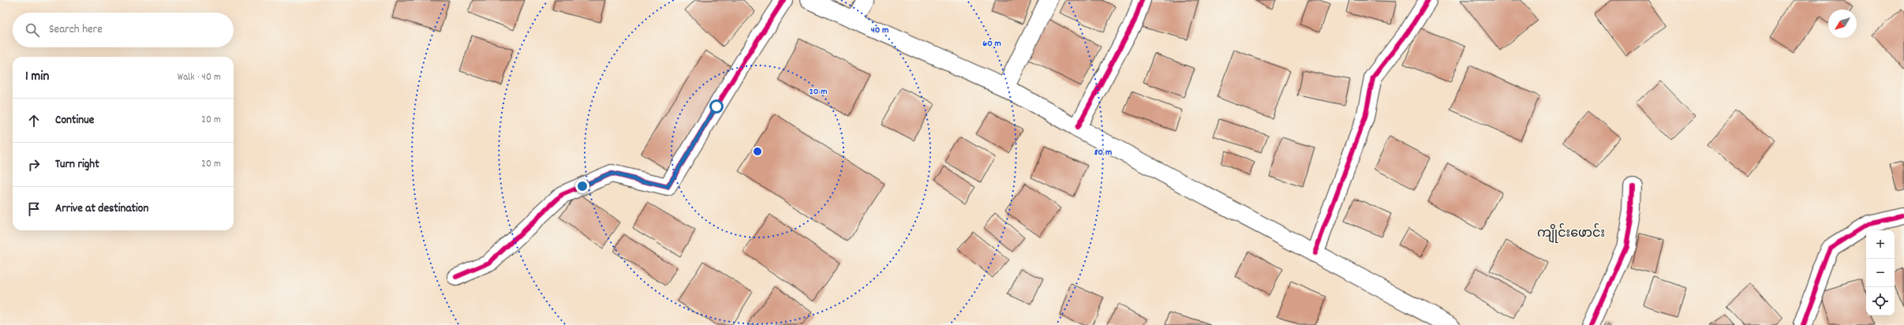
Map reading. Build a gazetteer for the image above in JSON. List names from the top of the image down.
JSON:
{
  "districts": ["ကျိုင်းဖောင်း"],
  "north": "bottom left",
  "page": {
    "search": "Search here",
    "heading": ["1 min", "Walk · 40 m"],
    "list": [
      ["Continue", "20 m"],
      ["Turn right", "20 m"],
      "Arrive at destination"
    ],
    "map_buttons": ["+", "−"]
  },
  "rings": [
    "40 m",
    "60 m",
    "20 m",
    "80 m"
  ]
}
